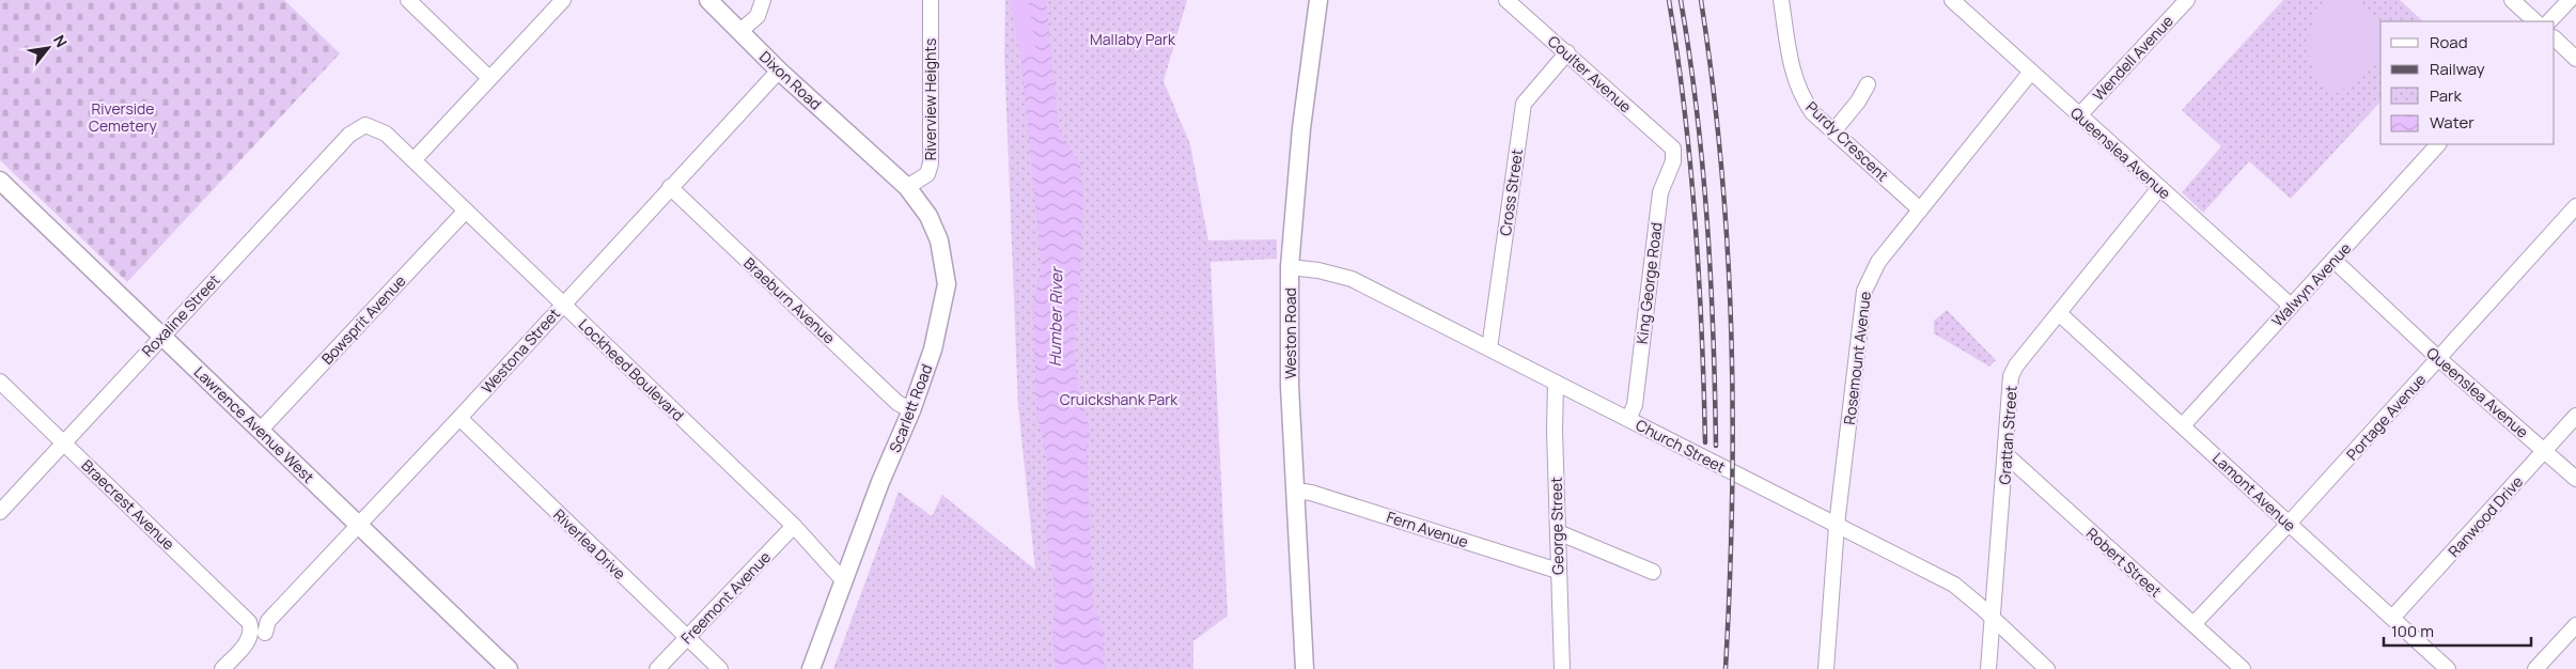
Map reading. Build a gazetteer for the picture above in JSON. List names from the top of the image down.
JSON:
{
  "streets": {
    "main road": [
      "Dixon Road",
      "Weston Road",
      "Scarlett Road",
      "Lawrence Avenue West"
    ],
    "street": [
      "Wendell Avenue",
      "Coulter Avenue",
      "Riverview Heights",
      "Purdy Crescent",
      "Queenslea Avenue",
      "Cross Street",
      "King George Road",
      "Walwyn Avenue",
      "Braeburn Avenue",
      "Roxaline Street",
      "Bowsprit Avenue",
      "Westona Street",
      "Rosemount Avenue",
      "Lockheed Boulevard",
      "Portage Avenue",
      "Grattan Street",
      "Church Street",
      "Lamont Avenue",
      "Braecrest Avenue",
      "Ranwood Drive",
      "George Street",
      "Fern Avenue",
      "Riverlea Drive",
      "Robert Street",
      "Freemont Avenue"
    ]
  },
  "crossings": [
    ["Wendell Avenue", "Queenslea Avenue"],
    ["Coulter Avenue", "Cross Street"],
    ["Coulter Avenue", "King George Road"],
    ["Dixon Road", "Westona Street"],
    ["Dixon Road", "Scarlett Road"],
    ["Riverview Heights", "Scarlett Road"],
    ["Purdy Crescent", "Rosemount Avenue"],
    ["Queenslea Avenue", "Walwyn Avenue"],
    ["Queenslea Avenue", "Rosemount Avenue"],
    ["Queenslea Avenue", "Portage Avenue"],
    ["Queenslea Avenue", "Grattan Street"],
    ["Queenslea Avenue", "Ranwood Drive"],
    ["Cross Street", "Church Street"],
    ["King George Road", "Church Street"],
    ["Walwyn Avenue", "Lamont Avenue"],
    ["Braeburn Avenue", "Westona Street"],
    ["Braeburn Avenue", "Scarlett Road"],
    ["Roxaline Street", "Lockheed Boulevard"],
    ["Roxaline Street", "Lawrence Avenue West"],
    ["Roxaline Street", "Braecrest Avenue"],
    ["Bowsprit Avenue", "Lockheed Boulevard"],
    ["Bowsprit Avenue", "Lawrence Avenue West"],
    ["Weston Road", "Church Street"],
    ["Weston Road", "Fern Avenue"],
    ["Westona Street", "Lockheed Boulevard"],
    ["Westona Street", "Lawrence Avenue West"],
    ["Westona Street", "Braecrest Avenue"],
    ["Westona Street", "Riverlea Drive"],
    ["Rosemount Avenue", "Church Street"],
    ["Lockheed Boulevard", "Scarlett Road"],
    ["Lockheed Boulevard", "Freemont Avenue"],
    ["Portage Avenue", "Lamont Avenue"],
    ["Portage Avenue", "Robert Street"],
    ["Grattan Street", "Church Street"],
    ["Grattan Street", "Lamont Avenue"],
    ["Grattan Street", "Robert Street"],
    ["Church Street", "George Street"],
    ["Lamont Avenue", "Ranwood Drive"],
    ["George Street", "Fern Avenue"],
    ["Riverlea Drive", "Freemont Avenue"]
  ],
  "water": ["Humber River"],
  "parks": ["Mallaby Park", "Riverside Cemetery", "Cruickshank Park"],
  "legend": [
    "Road",
    "Railway",
    "Park",
    "Water"
  ],
  "scale_bar": "100 m",
  "north": "top right"
}
